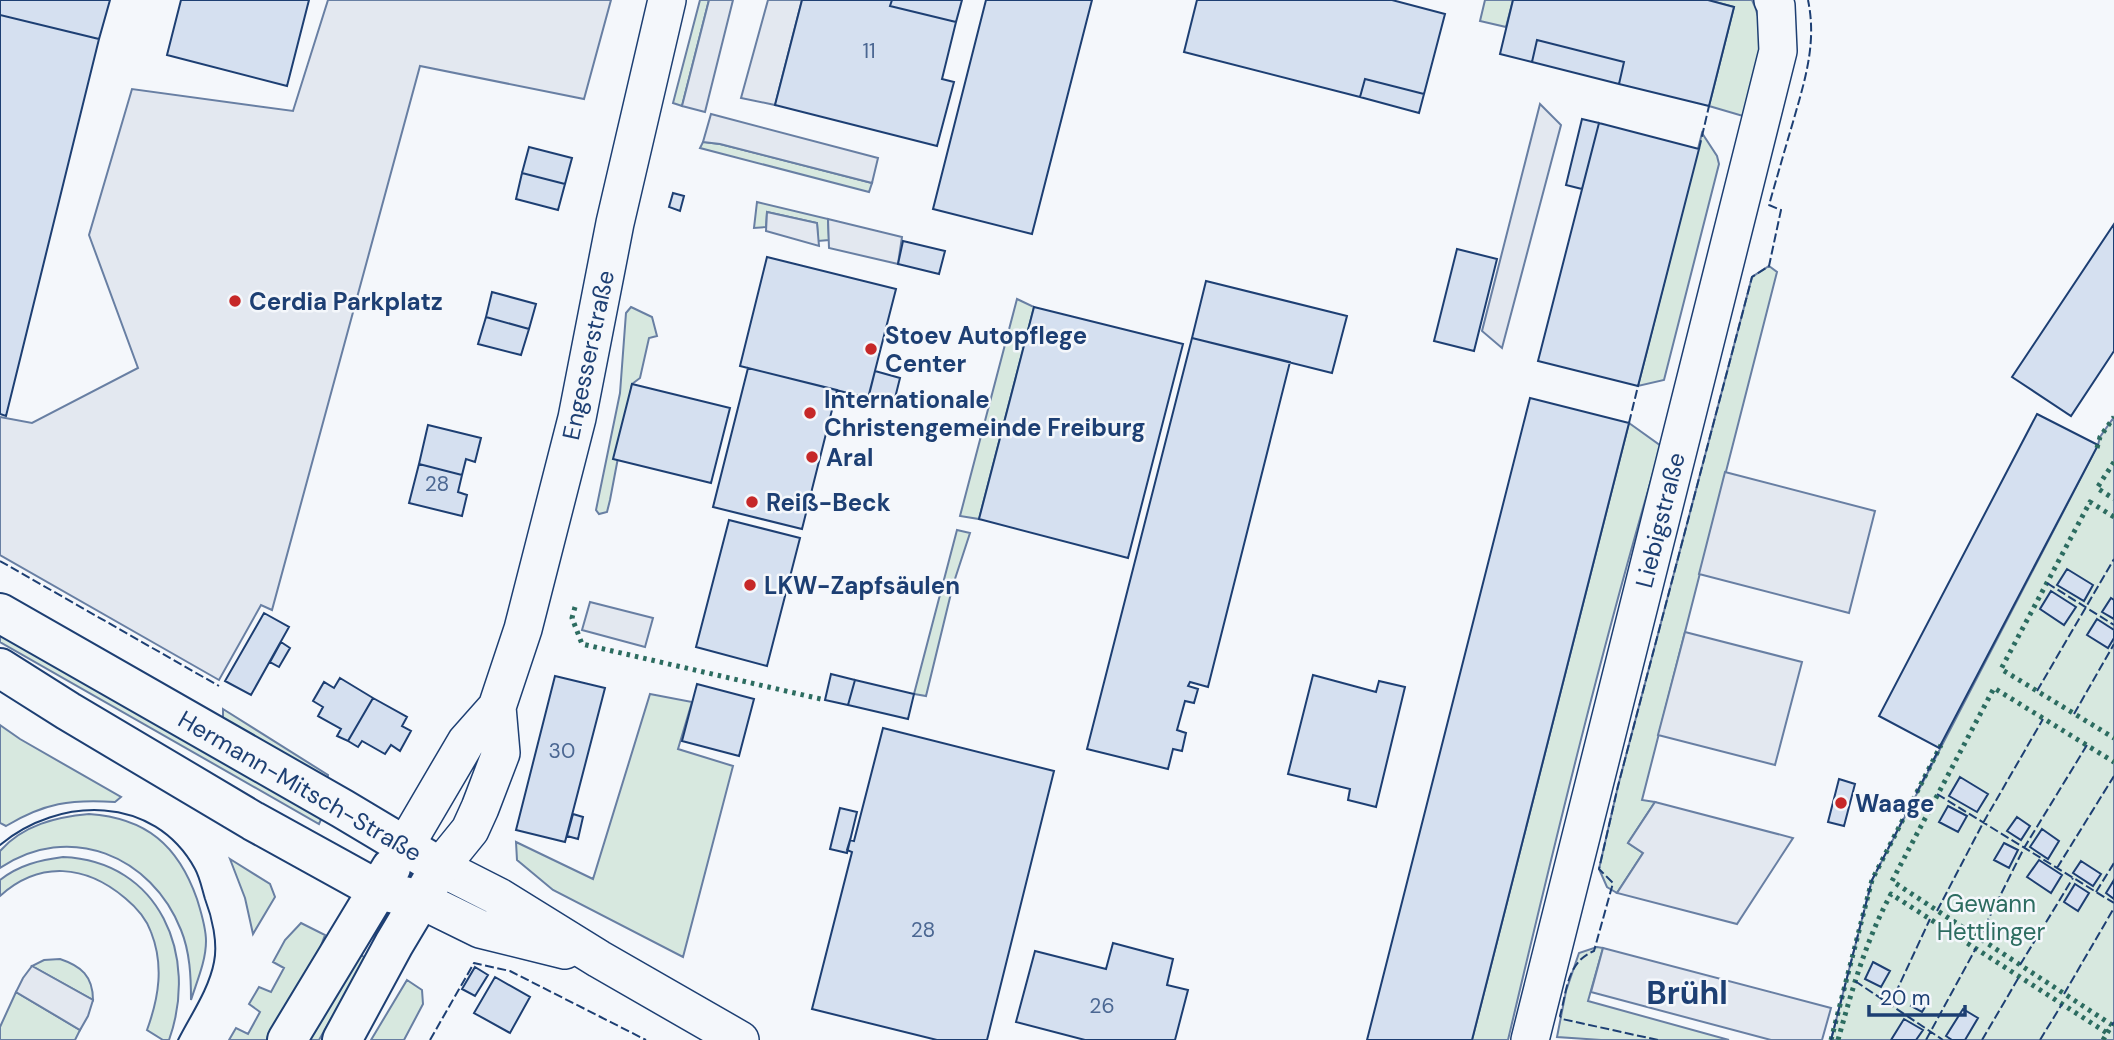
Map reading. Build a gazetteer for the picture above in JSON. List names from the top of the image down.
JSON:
{
  "streets": {
    "main road": ["Engesserstraße", "Hermann-Mitsch-Straße"],
    "street": ["Liebigstraße"]
  },
  "crossings": [
    ["Engesserstraße", "Hermann-Mitsch-Straße"]
  ],
  "districts": ["Brühl"],
  "parks": ["Gewann Hettlinger"],
  "places": [
    "Cerdia Parkplatz",
    "Stoev Autopflege Center",
    "Internationale Christengemeinde Freiburg",
    "Aral",
    "Reiß-Beck",
    "LKW-Zapfsäulen",
    "Waage"
  ],
  "house_numbers": [
    "11",
    "28",
    "30",
    "28",
    "26"
  ],
  "scale_bar": "20 m"
}
